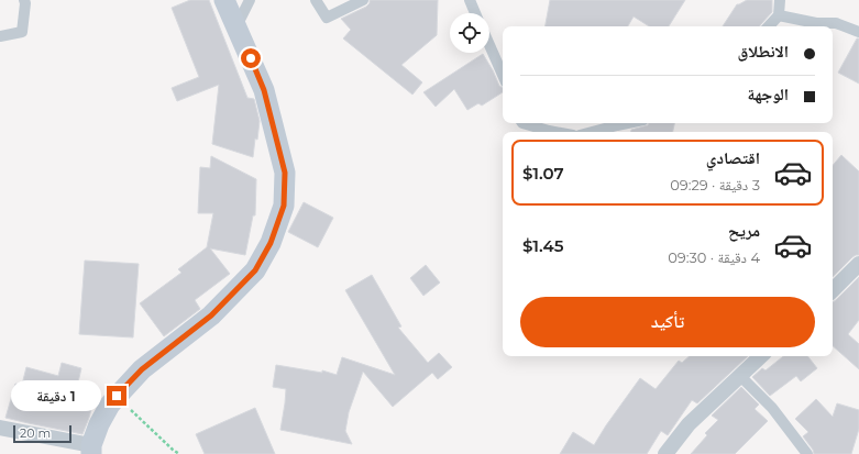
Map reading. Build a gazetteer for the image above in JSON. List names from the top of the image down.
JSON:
{
  "scale_bar": "20 m",
  "page": {
    "banner": ["الانطلاق", "الوجهة"],
    "list": [
      {
        "name": "اقتصادي",
        "note": "3 دقيقة · 09:29",
        "value": "$1.07"
      },
      {
        "name": "مريح",
        "note": "4 دقيقة · 09:30",
        "value": "$1.45"
      }
    ],
    "buttons": "تأكيد",
    "bubble": "1 دقيقة",
    "scale": "20 m"
  }
}
